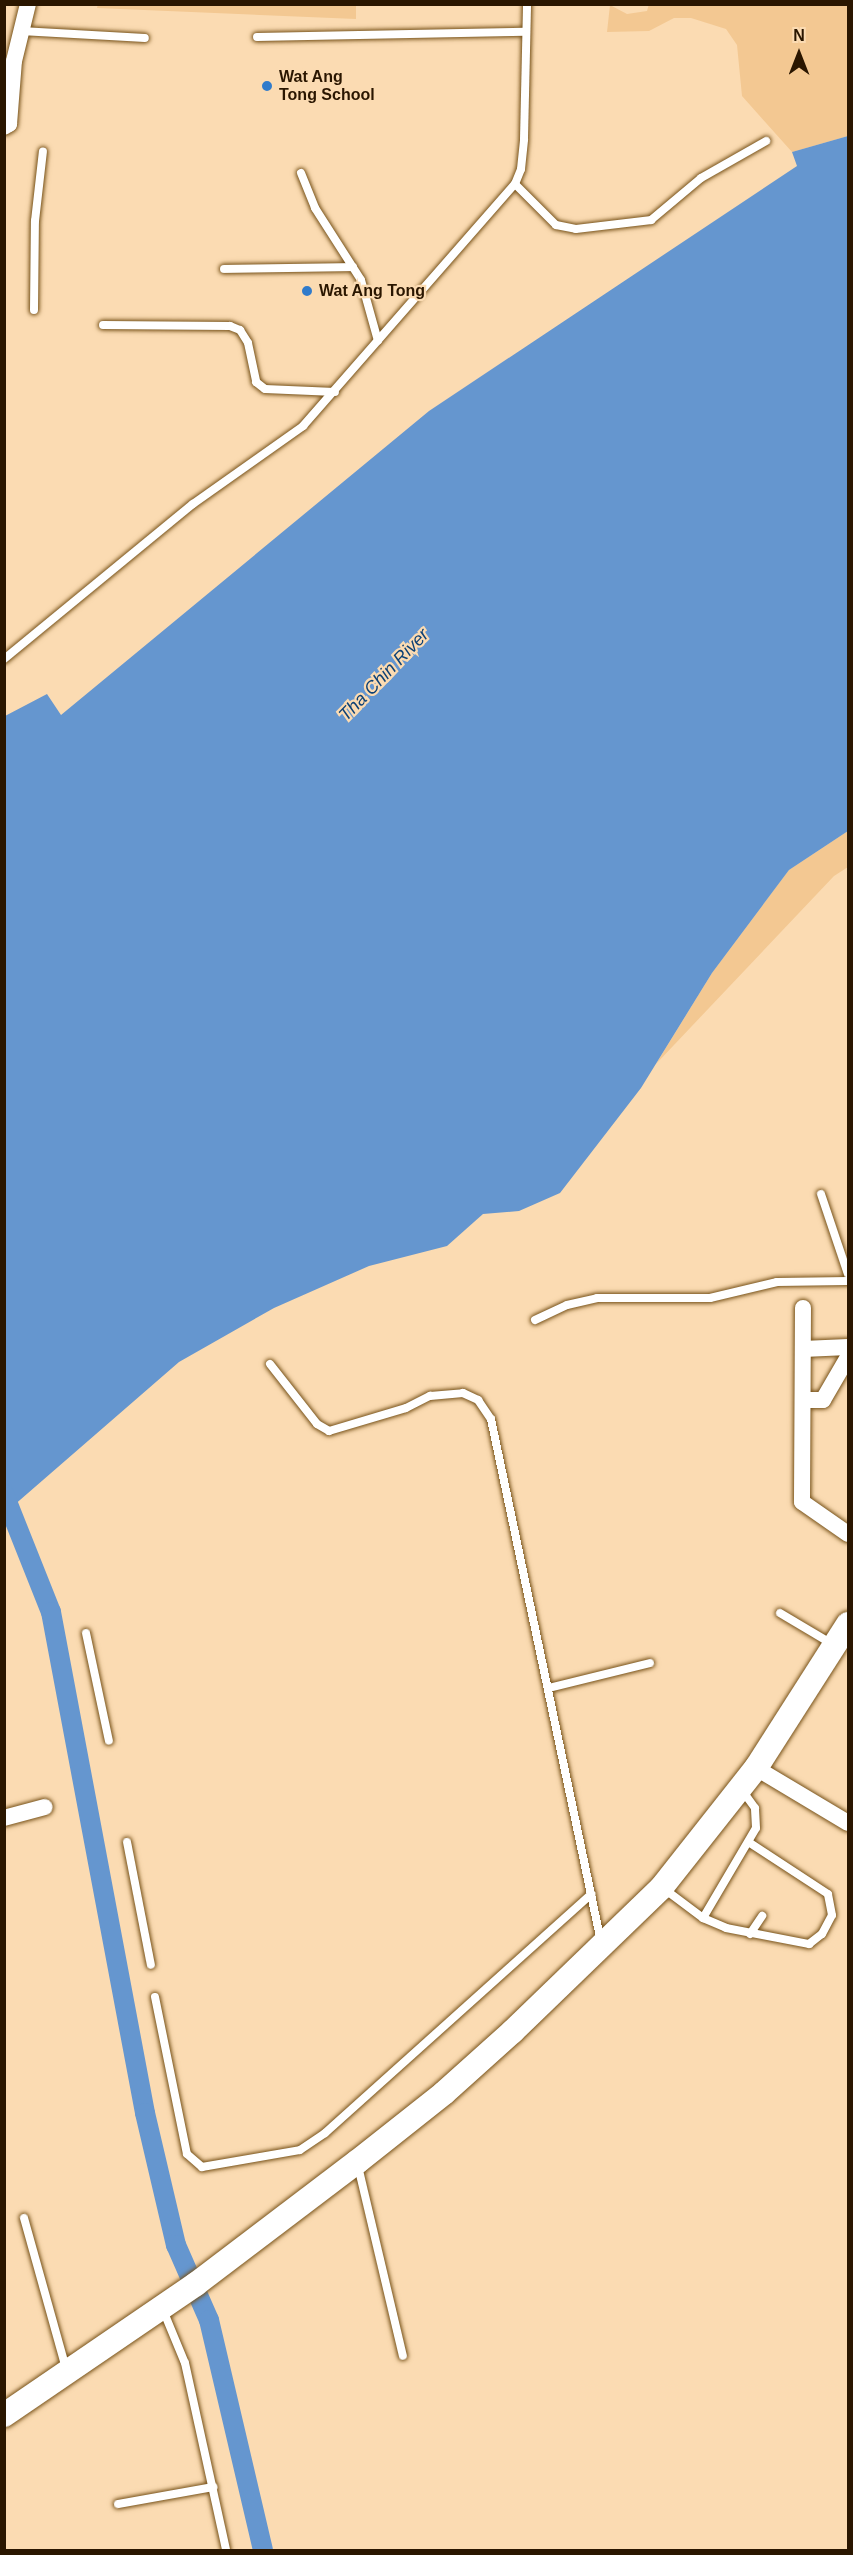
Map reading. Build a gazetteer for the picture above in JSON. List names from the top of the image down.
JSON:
{
  "water": ["Tha Chin River"],
  "places": ["Wat Ang Tong School", "Wat Ang Tong"],
  "north": "top"
}
